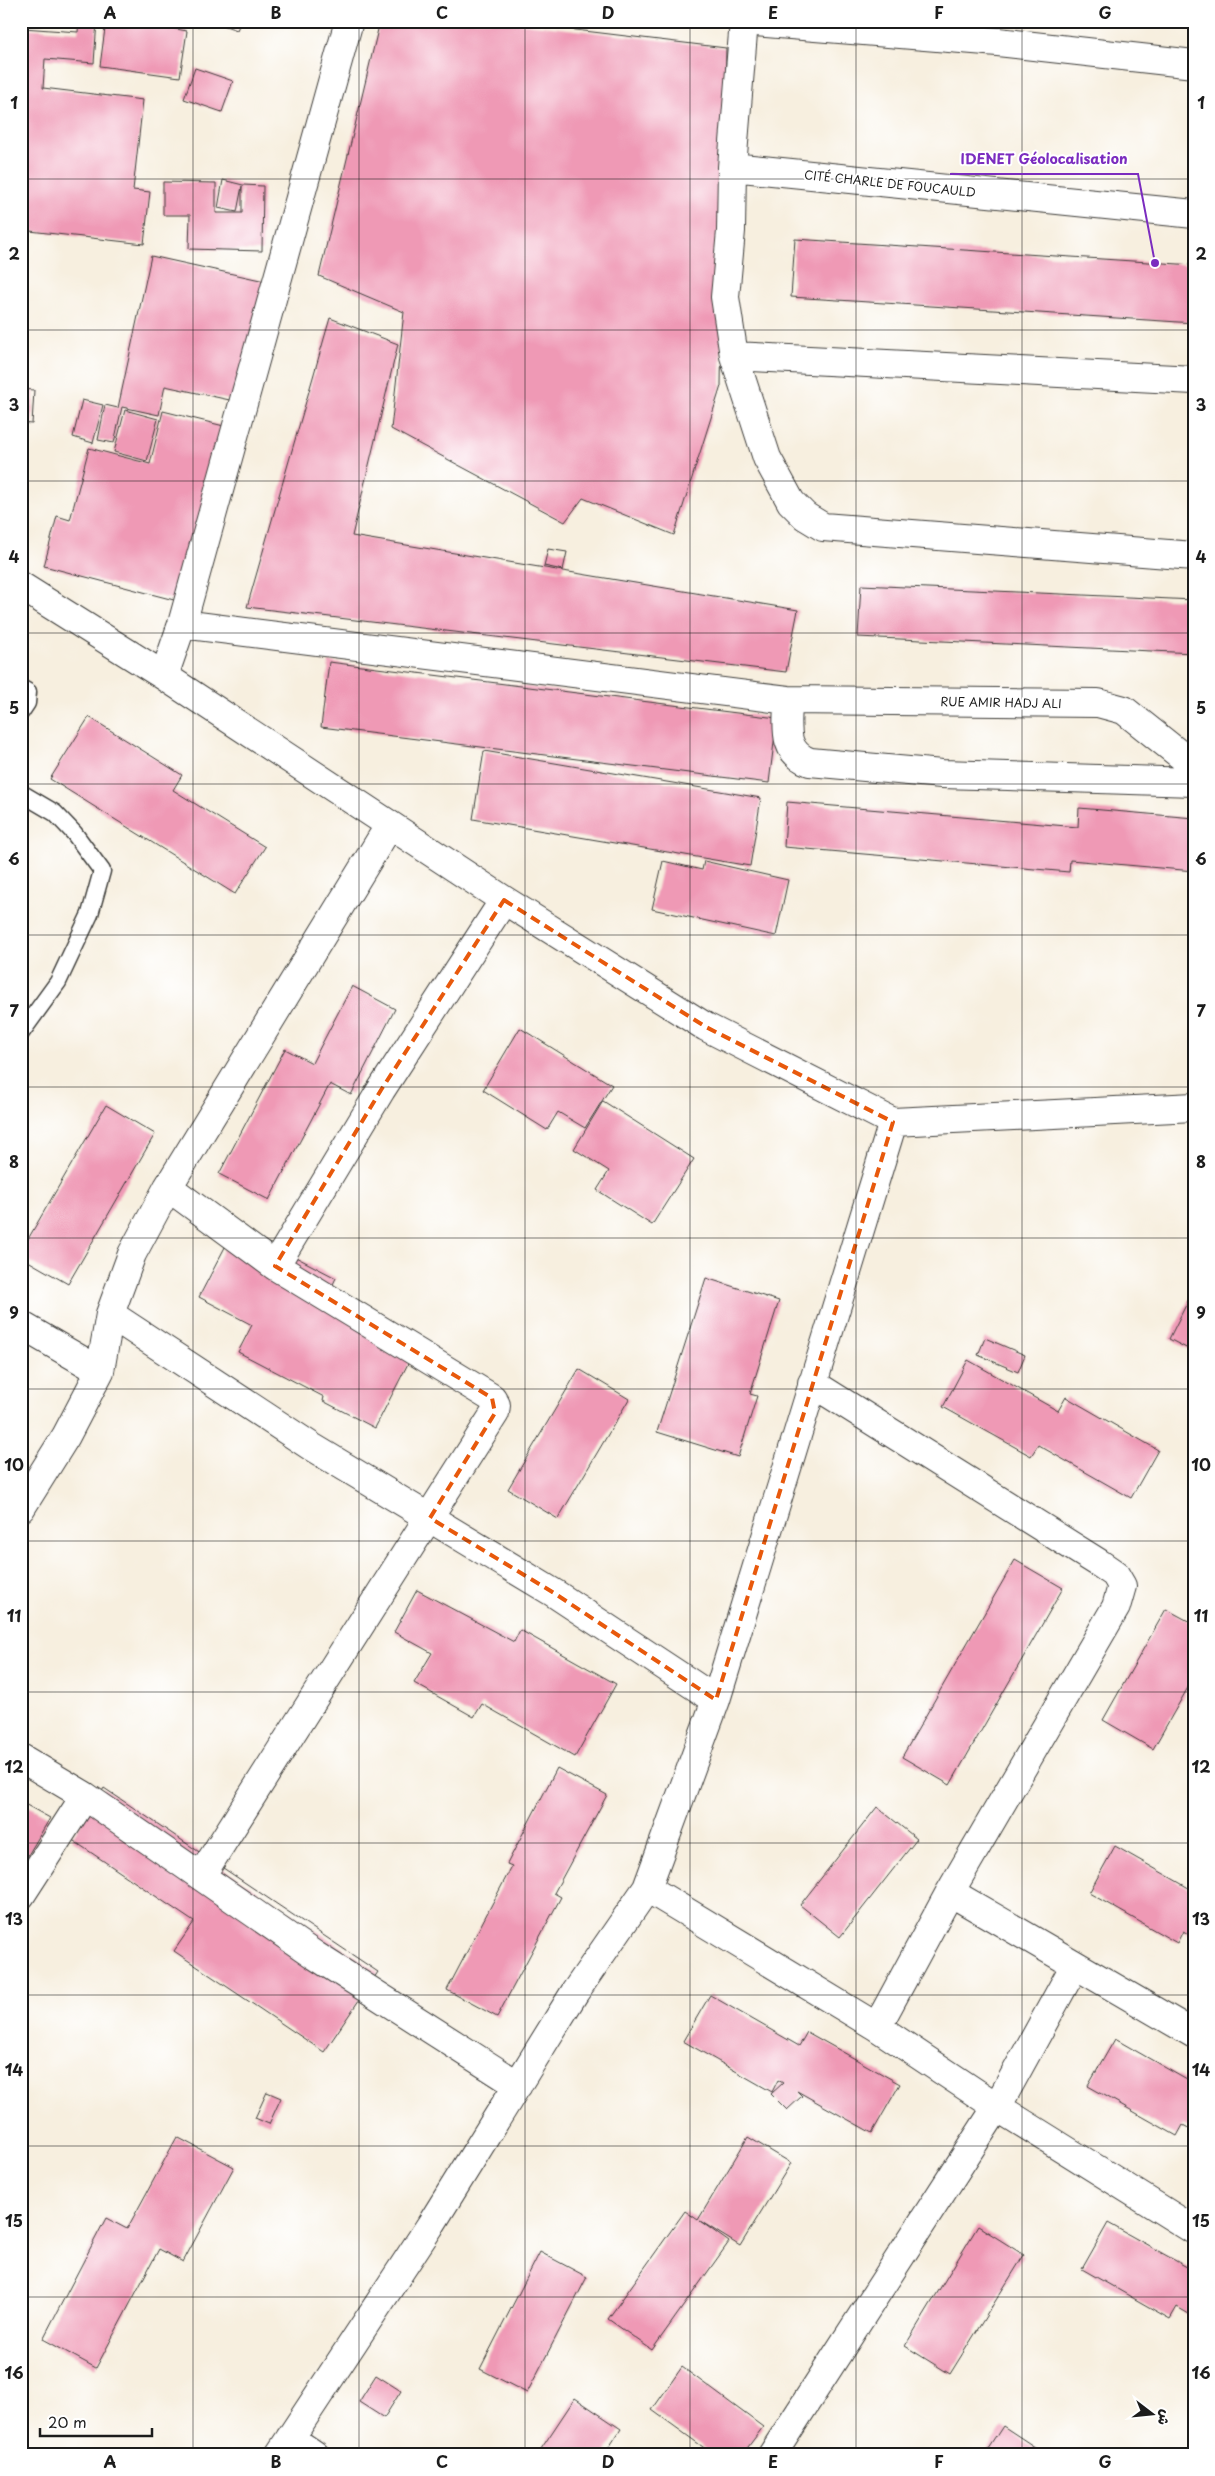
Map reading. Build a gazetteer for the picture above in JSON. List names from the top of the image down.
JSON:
{
  "streets": {
    "street": ["CITÉ CHARLE DE FOUCAULD", "RUE AMIR HADJ ALI"]
  },
  "places": ["IDENET Géolocalisation"],
  "scale_bar": "20 m",
  "north": "right",
  "grid": {
    "columns": [
      "A",
      "B",
      "C",
      "D",
      "E",
      "F",
      "G"
    ],
    "rows": [
      "1",
      "2",
      "3",
      "4",
      "5",
      "6",
      "7",
      "8",
      "9",
      "10",
      "11",
      "12",
      "13",
      "14",
      "15",
      "16"
    ]
  }
}
